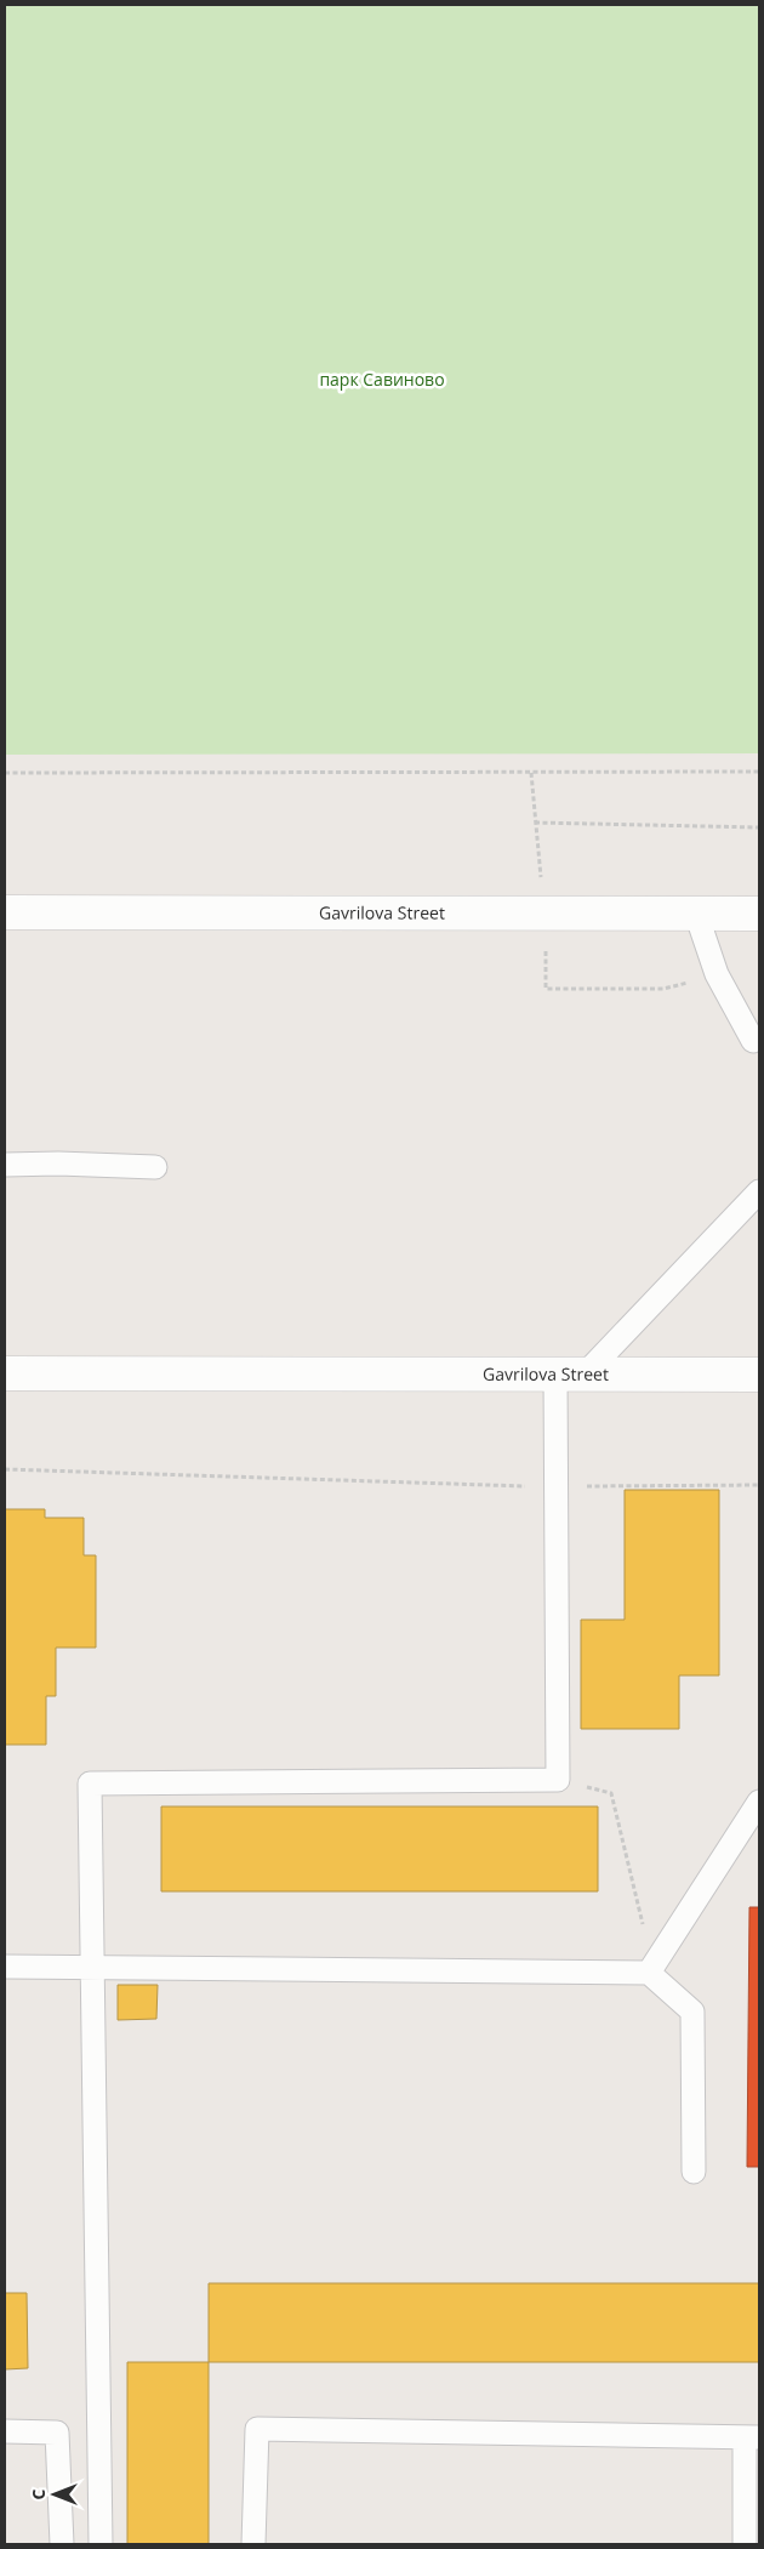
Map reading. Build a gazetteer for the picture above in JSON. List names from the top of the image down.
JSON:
{
  "streets": {
    "main road": ["Gavrilova Street"]
  },
  "parks": ["парк Савиново"],
  "north": "left"
}
